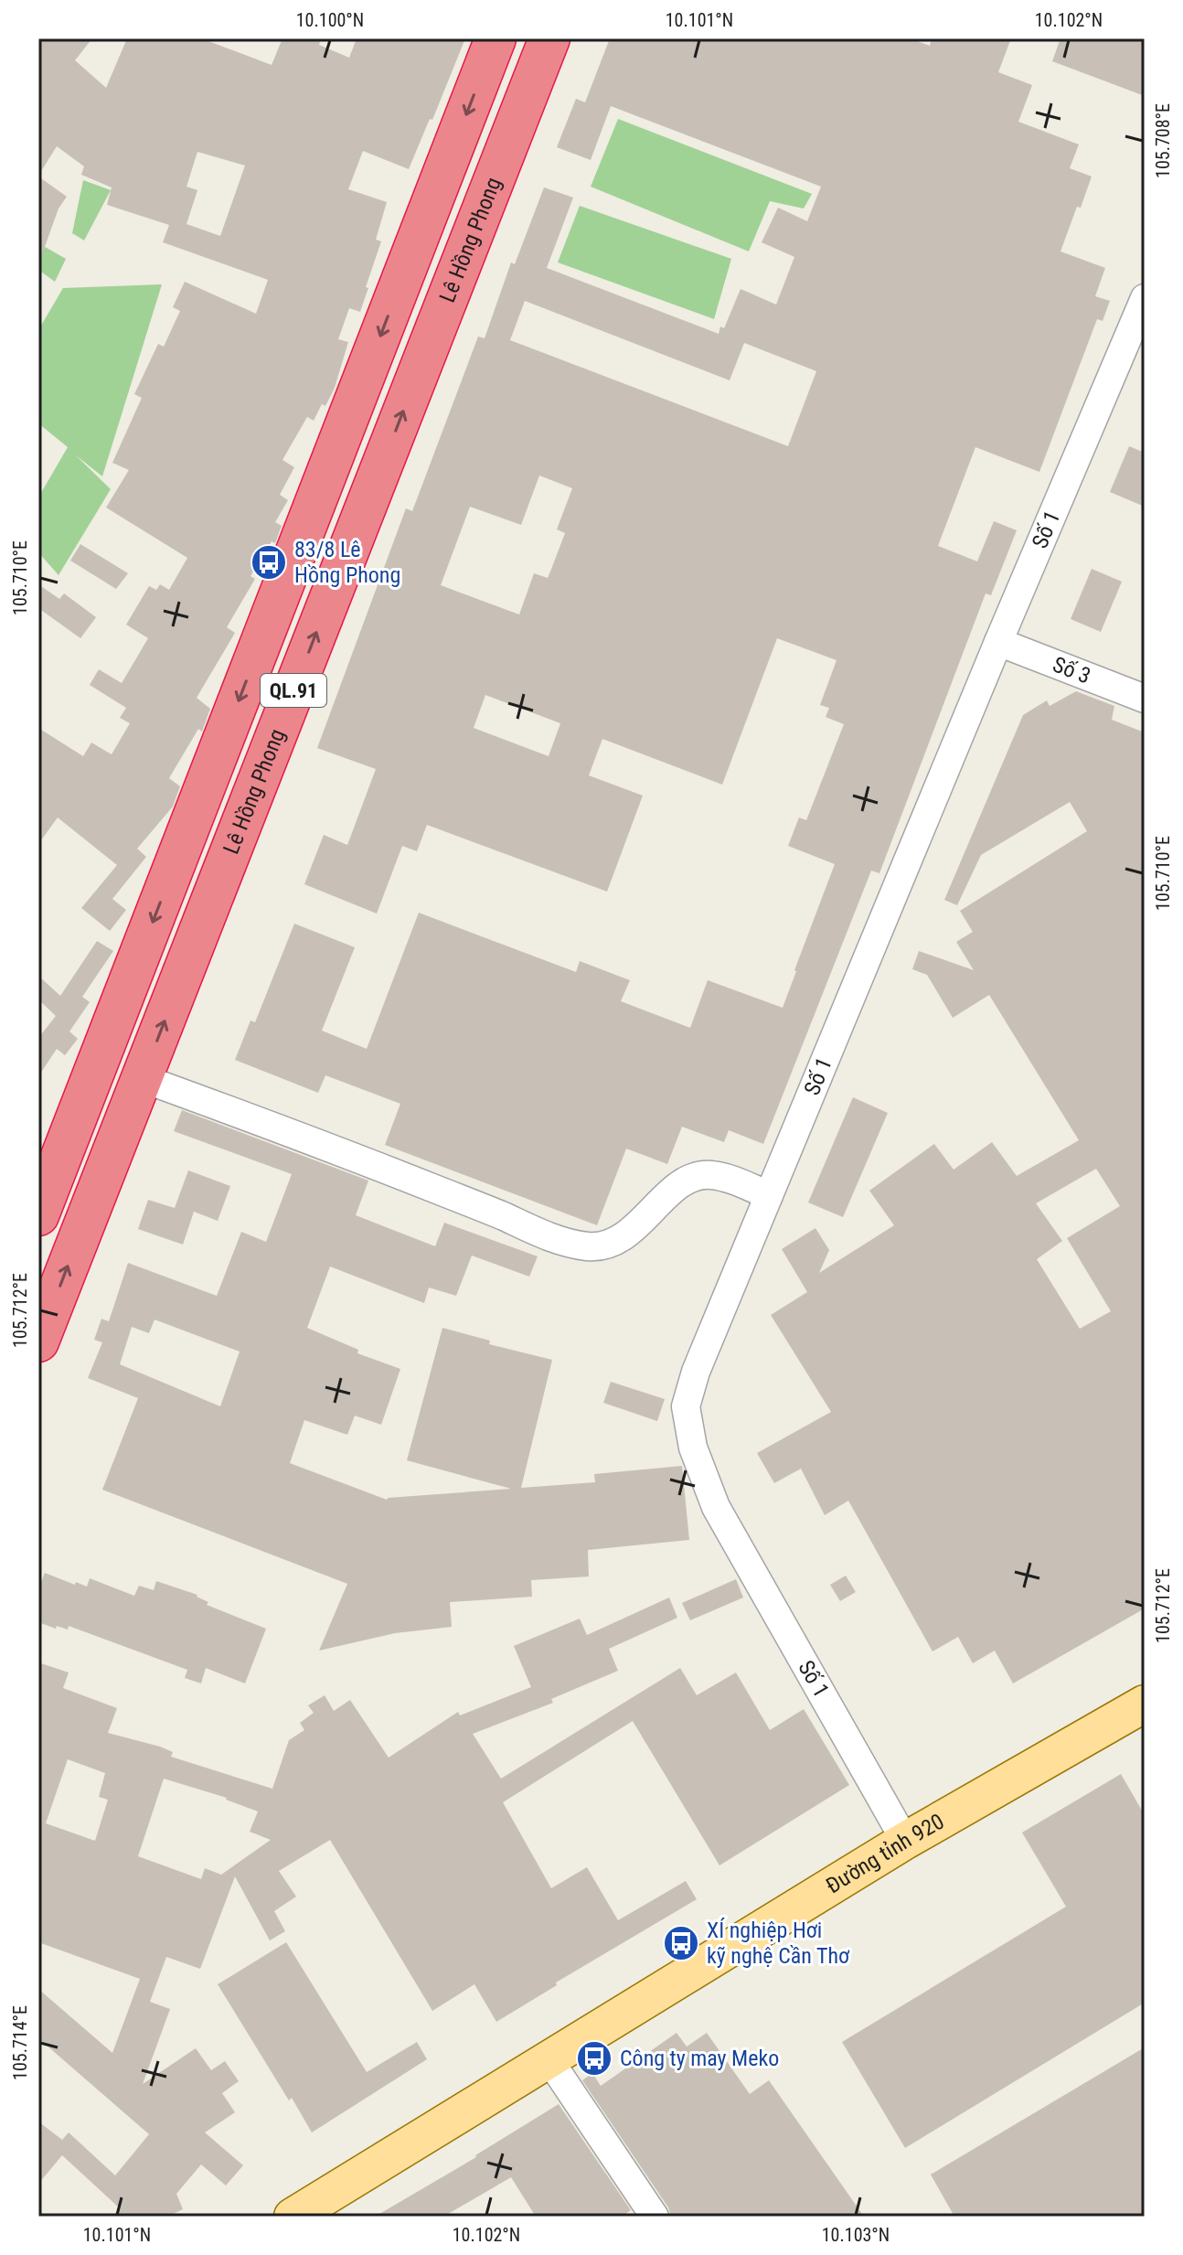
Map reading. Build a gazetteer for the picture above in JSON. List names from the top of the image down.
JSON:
{
  "streets": {
    "highway": ["Lê Hồng Phong", "QL.91"],
    "main road": ["Đường tỉnh 920"],
    "street": ["Số 1", "Số 3"]
  },
  "crossings": [
    ["Số 1", "Số 3"],
    ["Số 1", "Đường tỉnh 920"]
  ],
  "places": {
    "bus stop": ["83/8 Lê Hồng Phong", "XÍ nghiệp Hơi kỹ nghệ Cần Thơ", "Công ty may Meko"]
  },
  "coordinates": [
    "10.100°N",
    "10.101°N",
    "10.102°N",
    "105.708°E",
    "105.710°E",
    "105.712°E",
    "105.714°E",
    "10.103°N"
  ]
}
